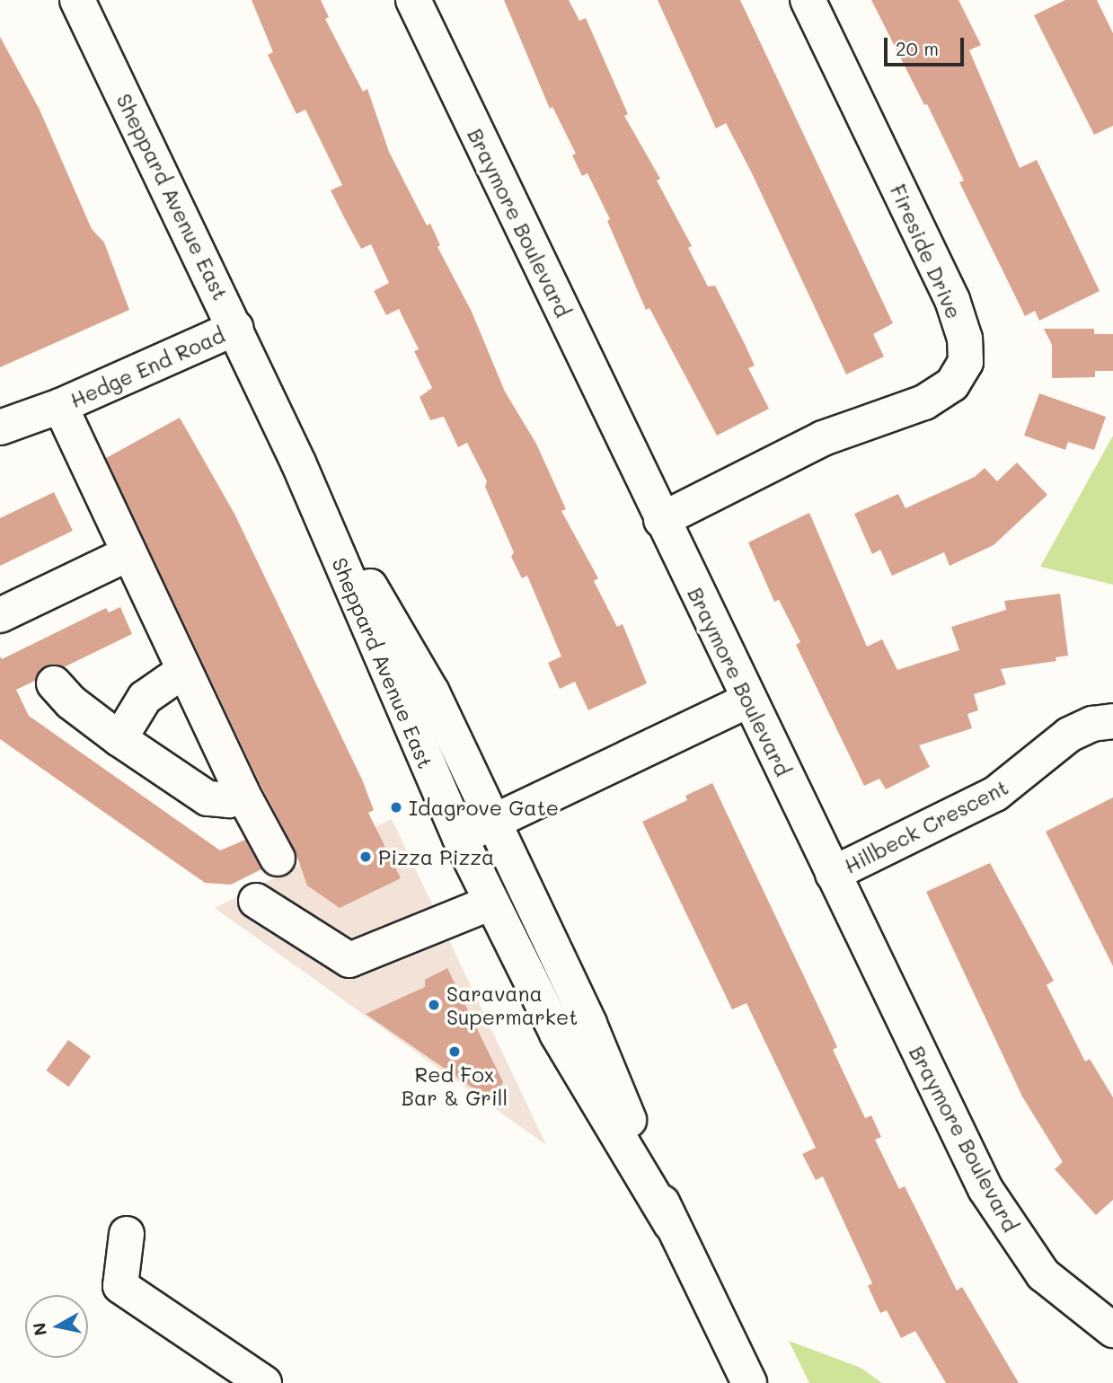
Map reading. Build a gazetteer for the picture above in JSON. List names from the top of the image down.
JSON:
{
  "streets": {
    "street": [
      "Sheppard Avenue East",
      "Braymore Boulevard",
      "Fireside Drive",
      "Hedge End Road",
      "Hillbeck Crescent"
    ]
  },
  "crossings": [
    ["Sheppard Avenue East", "Hedge End Road"],
    ["Braymore Boulevard", "Fireside Drive"],
    ["Braymore Boulevard", "Hillbeck Crescent"]
  ],
  "places": [
    "Idagrove Gate",
    "Pizza Pizza",
    "Saravana Supermarket",
    "Red Fox Bar & Grill"
  ],
  "scale_bar": "20 m",
  "north": "left"
}
